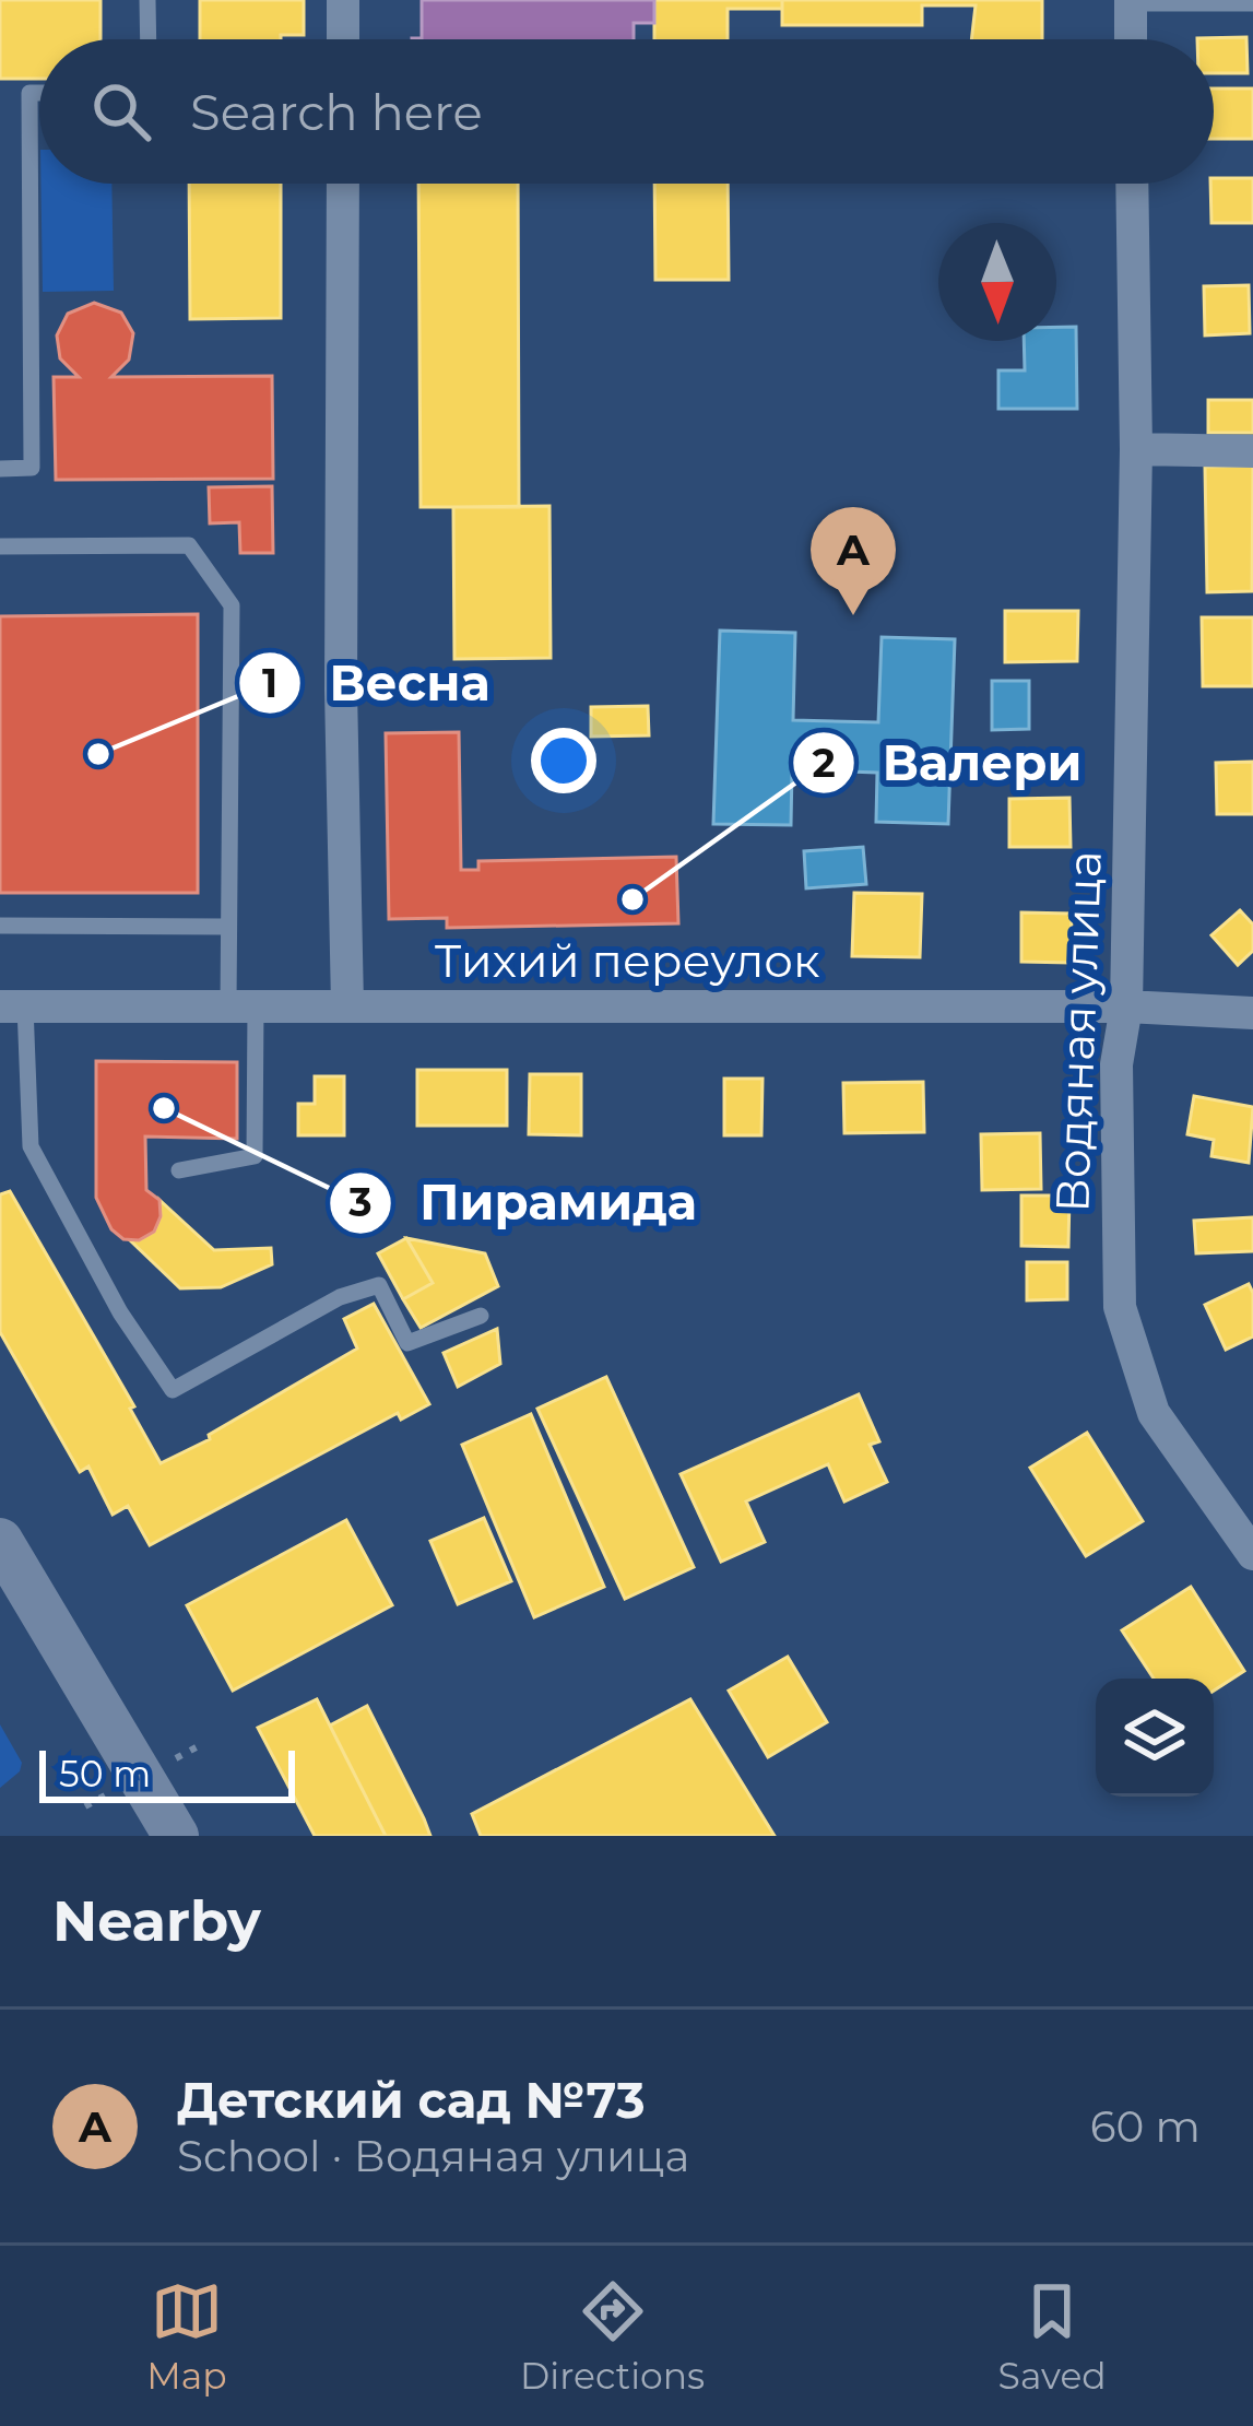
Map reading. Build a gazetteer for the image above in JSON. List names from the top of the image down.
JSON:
{
  "streets": {
    "street": ["Тихий переулок", "Водяная улица"]
  },
  "crossings": [
    ["Тихий переулок", "Водяная улица"]
  ],
  "places": ["Весна", "Валери", "Пирамида"],
  "scale_bar": "50 m",
  "north": "bottom",
  "page": {
    "search": "Search here",
    "pins": "A",
    "scale": "50 m",
    "heading": "Nearby",
    "list": [
      {
        "mark": "A",
        "name": "Детский сад №73",
        "note": "School · Водяная улица",
        "value": "60 m"
      }
    ],
    "nav": ["Map", "Directions", "Saved"]
  }
}
